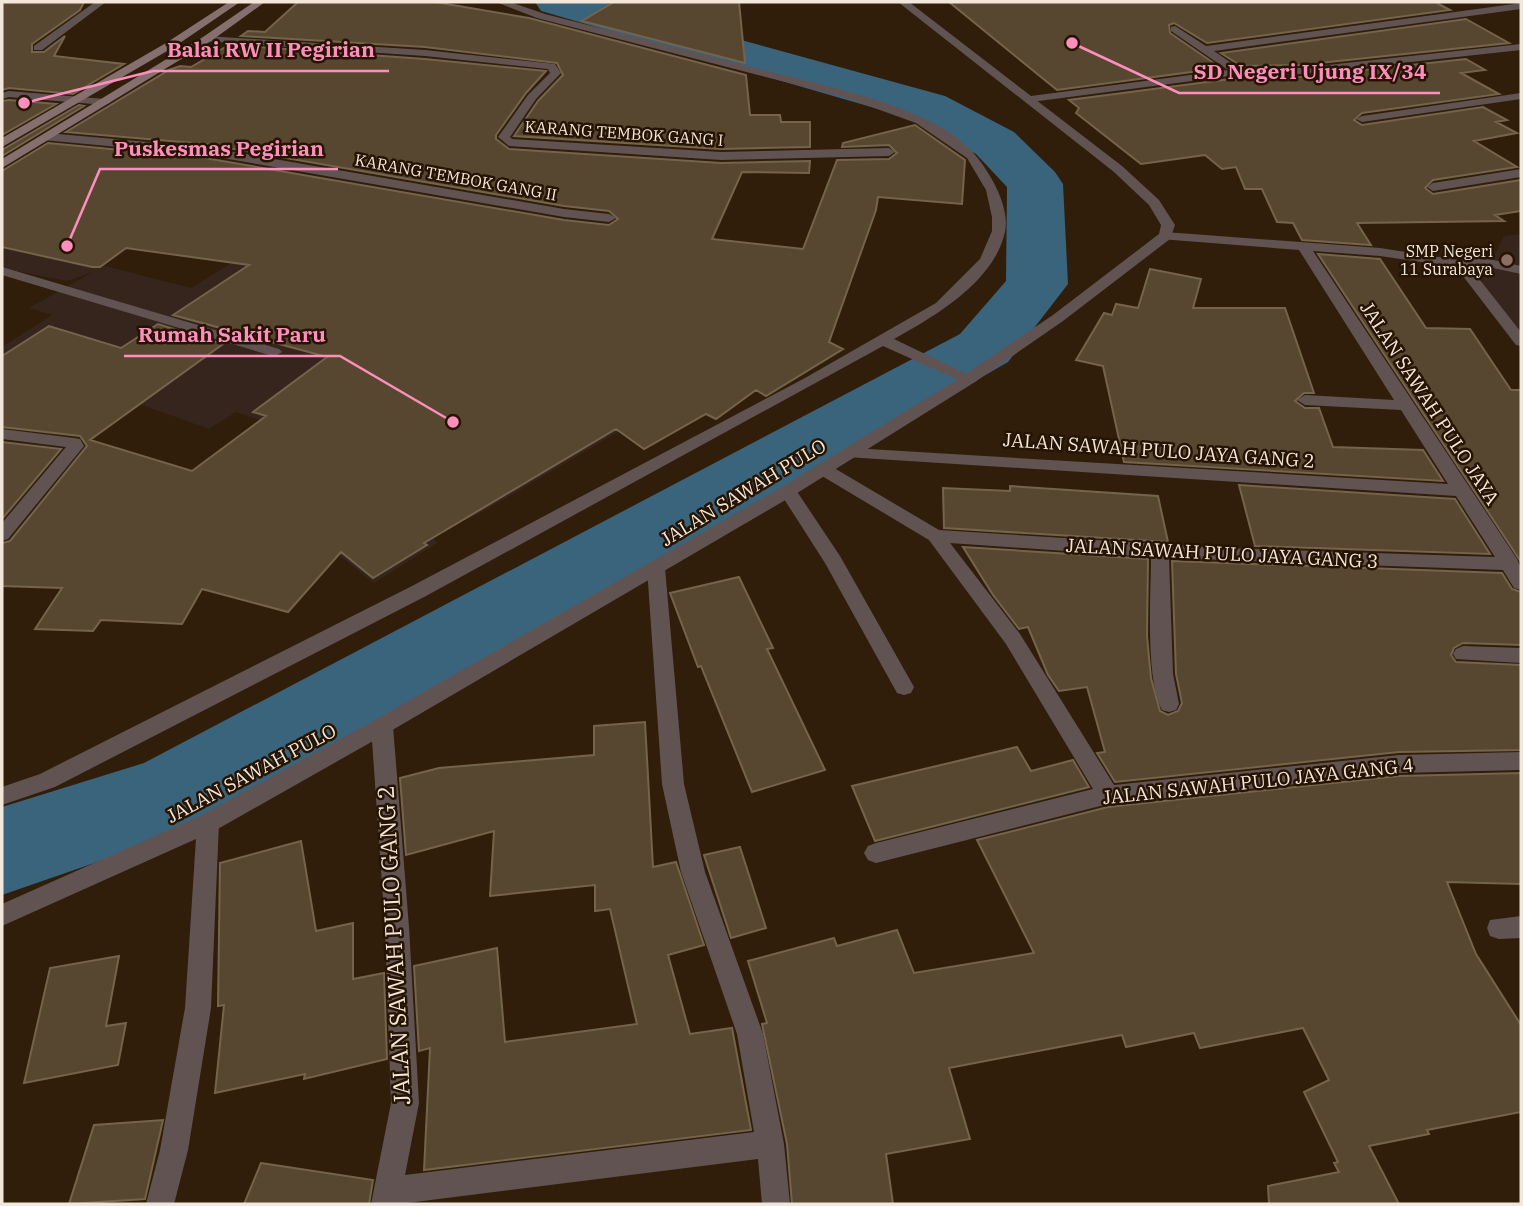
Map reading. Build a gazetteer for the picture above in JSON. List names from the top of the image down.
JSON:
{
  "streets": {
    "street": [
      "KARANG TEMBOK GANG I",
      "KARANG TEMBOK GANG II",
      "JALAN SAWAH PULO JAYA",
      "JALAN SAWAH PULO JAYA GANG 2",
      "JALAN SAWAH PULO",
      "JALAN SAWAH PULO JAYA GANG 3",
      "JALAN SAWAH PULO JAYA GANG 4",
      "JALAN SAWAH PULO GANG 2"
    ]
  },
  "crossings": [
    ["JALAN SAWAH PULO JAYA", "JALAN SAWAH PULO JAYA GANG 2"],
    ["JALAN SAWAH PULO JAYA", "JALAN SAWAH PULO JAYA GANG 3"],
    ["JALAN SAWAH PULO JAYA GANG 2", "JALAN SAWAH PULO"],
    ["JALAN SAWAH PULO", "JALAN SAWAH PULO GANG 2"]
  ],
  "places": [
    "SD Negeri Ujung IX/34",
    "Balai RW II Pegirian",
    "Puskesmas Pegirian",
    "SMP Negeri 11 Surabaya",
    "Rumah Sakit Paru"
  ]
}
